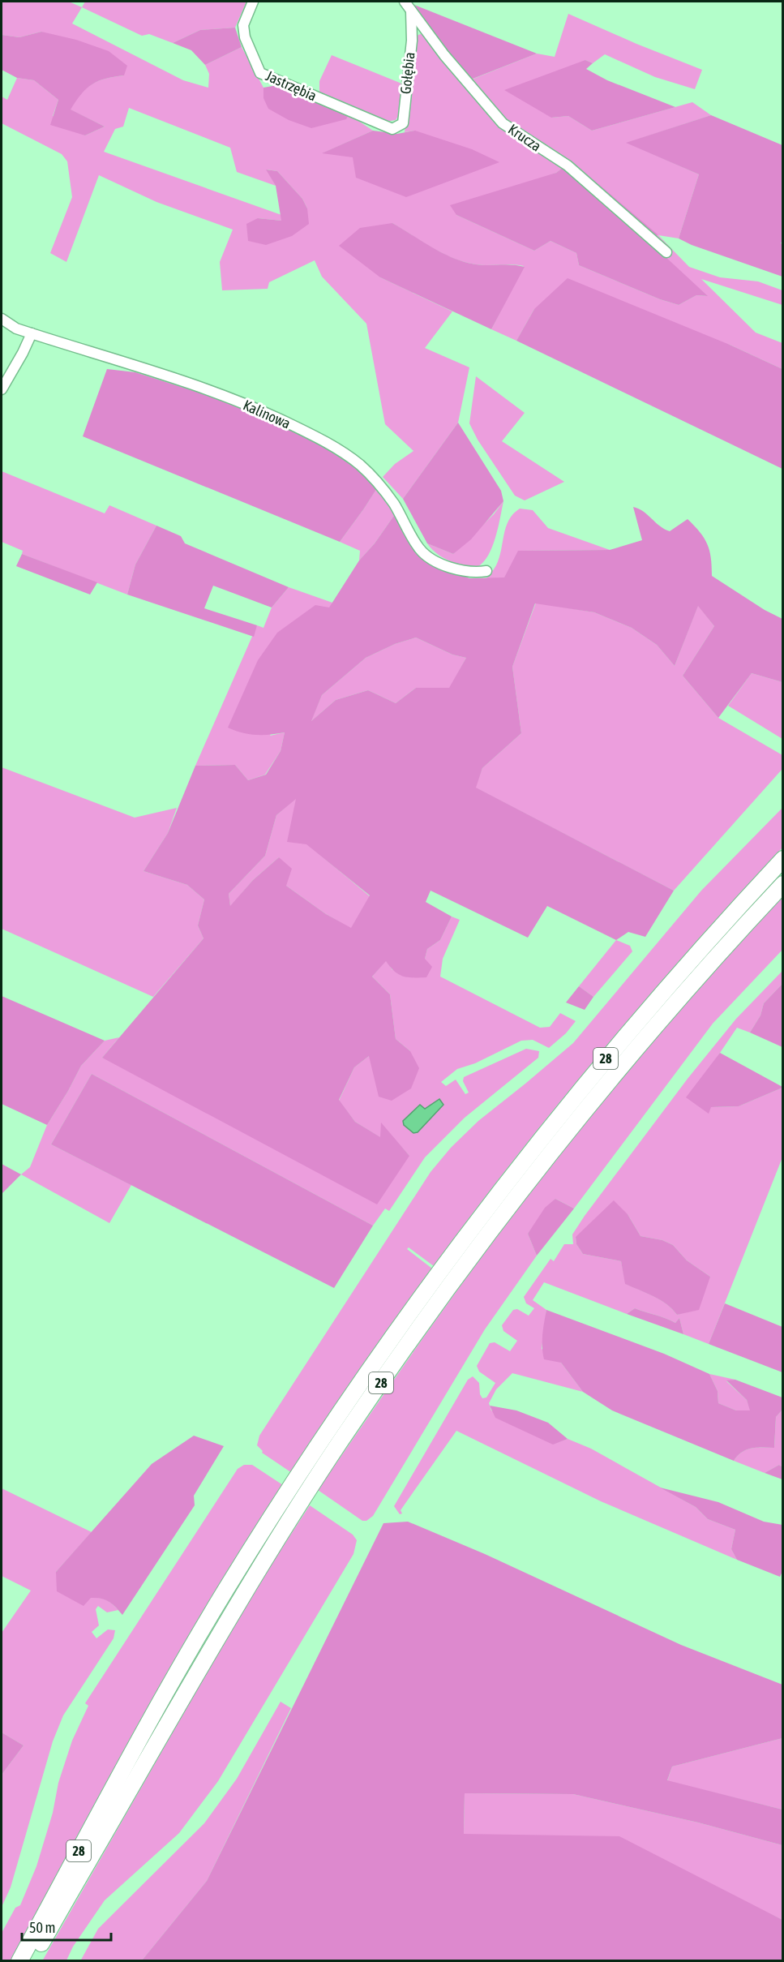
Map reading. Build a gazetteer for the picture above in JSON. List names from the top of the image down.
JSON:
{
  "streets": {
    "main road": ["28"],
    "street": [
      "Gołębia",
      "Jastrzębia",
      "Krucza",
      "Kalinowa"
    ]
  },
  "crossings": [
    ["Gołębia", "Jastrzębia"],
    ["Gołębia", "Krucza"]
  ],
  "scale_bar": "50 m"
}
